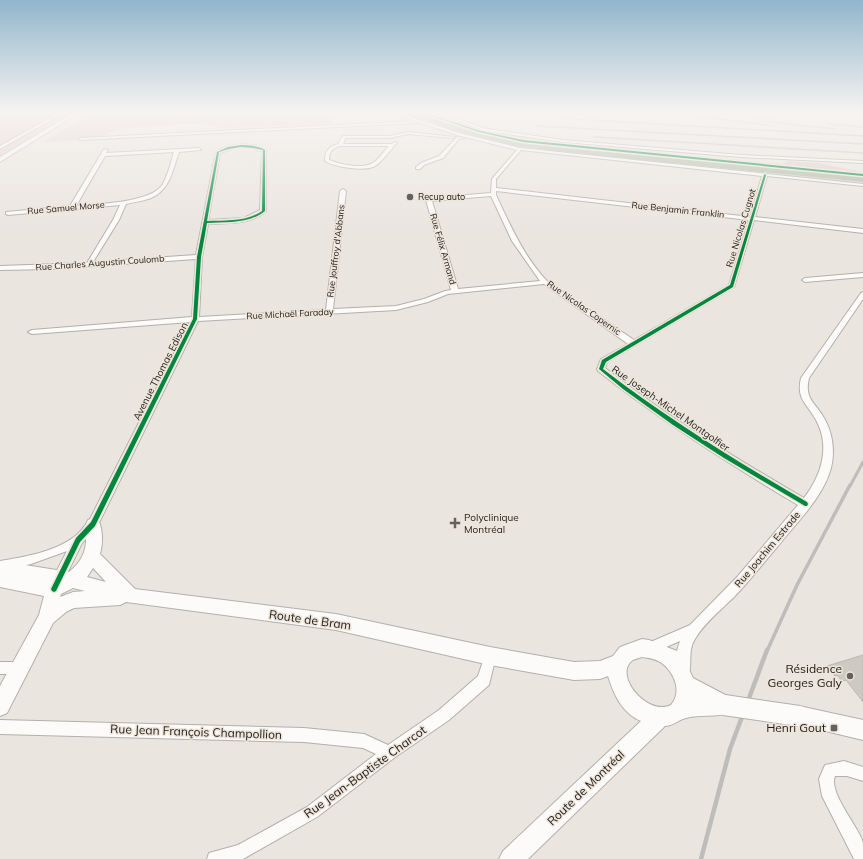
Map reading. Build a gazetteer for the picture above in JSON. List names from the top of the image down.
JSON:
{
  "streets": {
    "main road": ["Route de Bram", "Route de Montréal"],
    "street": [
      "Rue Samuel Morse",
      "Rue Benjamin Franklin",
      "Rue Nicolas Cugnot",
      "Rue Félix Armand",
      "Rue Jouffroy d'Abbans",
      "Rue Charles Augustin Coulomb",
      "Rue Nicolas Copernic",
      "Rue Michaël Faraday",
      "Avenue Thomas Edison",
      "Rue Joseph-Michel Montgolfier",
      "Rue Joachim Estrade",
      "Rue Jean François Champollion",
      "Rue Jean-Baptiste Charcot"
    ]
  },
  "crossings": [
    ["Rue Benjamin Franklin", "Rue Nicolas Cugnot"],
    ["Rue Benjamin Franklin", "Rue Félix Armand"],
    ["Rue Benjamin Franklin", "Rue Nicolas Copernic"],
    ["Rue Nicolas Cugnot", "Rue Joseph-Michel Montgolfier"],
    ["Rue Félix Armand", "Rue Nicolas Copernic"],
    ["Rue Félix Armand", "Rue Michaël Faraday"],
    ["Rue Jouffroy d'Abbans", "Rue Michaël Faraday"],
    ["Rue Charles Augustin Coulomb", "Avenue Thomas Edison"],
    ["Rue Nicolas Copernic", "Rue Michaël Faraday"],
    ["Rue Nicolas Copernic", "Rue Joseph-Michel Montgolfier"],
    ["Rue Michaël Faraday", "Avenue Thomas Edison"],
    ["Avenue Thomas Edison", "Route de Bram"],
    ["Rue Joseph-Michel Montgolfier", "Rue Joachim Estrade"],
    ["Rue Joachim Estrade", "Route de Bram"],
    ["Rue Joachim Estrade", "Route de Montréal"],
    ["Route de Bram", "Rue Jean-Baptiste Charcot"],
    ["Route de Bram", "Route de Montréal"],
    ["Rue Jean François Champollion", "Rue Jean-Baptiste Charcot"]
  ],
  "places": {
    "other": ["Recup auto", "Résidence Georges Galy"],
    "health": ["Polyclinique Montréal"],
    "transit": ["Henri Gout"]
  }
}
